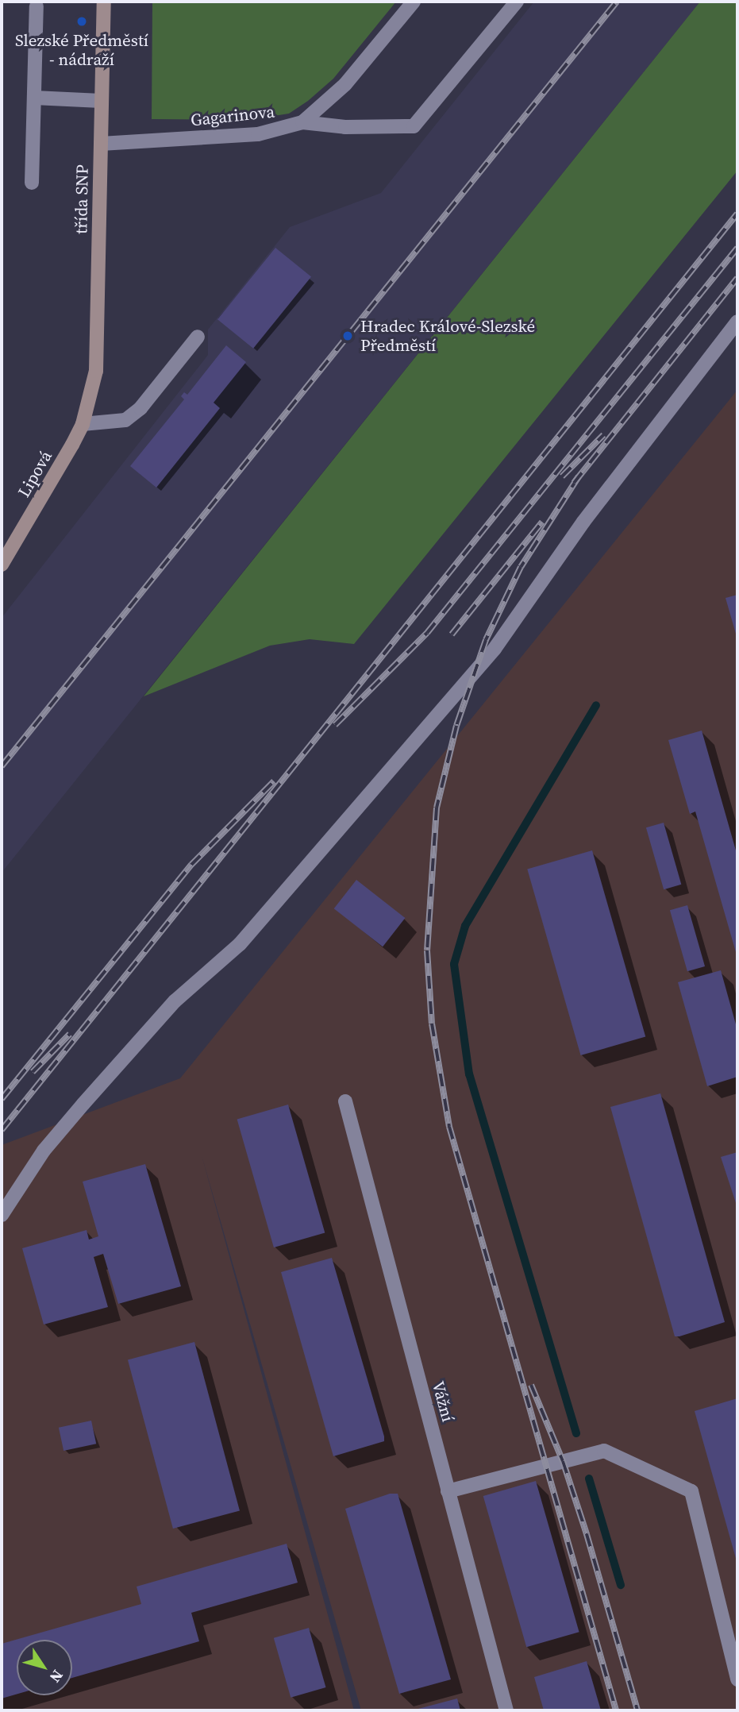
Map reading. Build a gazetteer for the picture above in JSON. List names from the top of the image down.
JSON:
{
  "streets": {
    "street": [
      "Gagarinova",
      "třída SNP",
      "Lipová",
      "Vážní"
    ]
  },
  "crossings": [
    ["Gagarinova", "třída SNP"],
    ["třída SNP", "Lipová"]
  ],
  "places": ["Slezské Předměstí - nádraží", "Hradec Králové-Slezské Předměstí"],
  "north": "bottom right"
}
